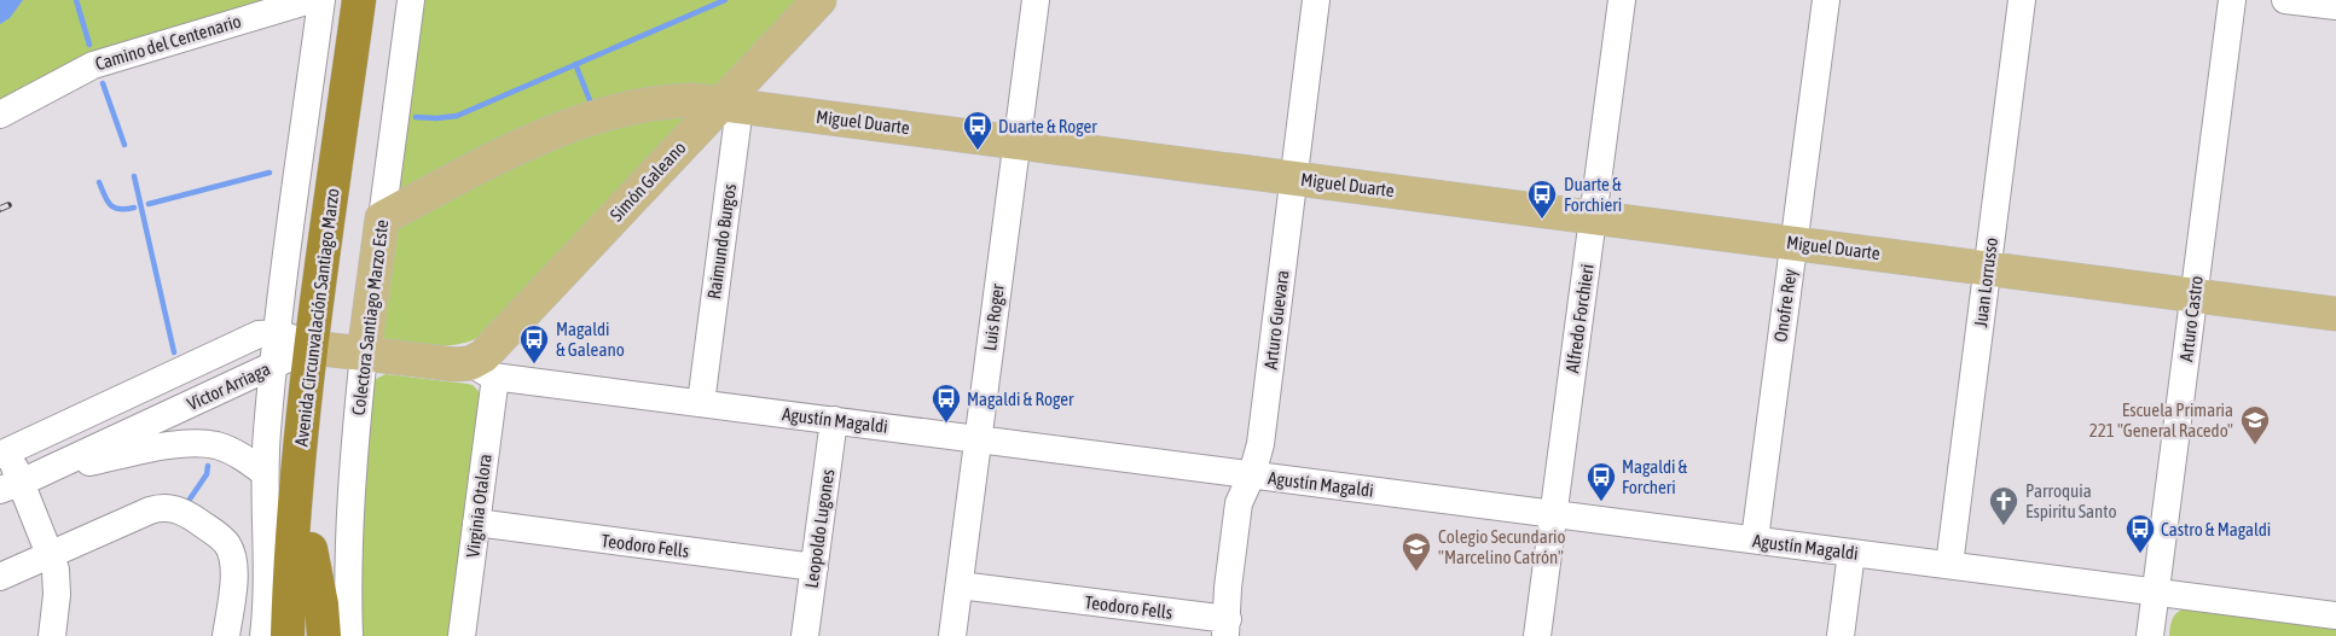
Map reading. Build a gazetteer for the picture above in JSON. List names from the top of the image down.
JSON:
{
  "streets": {
    "highway": ["Avenida Circunvalación Santiago Marzo"],
    "main road": [
      "Miguel Duarte",
      "Simón Galeano",
      "Colectora Santiago Marzo Este",
      "Agustín Magaldi"
    ],
    "street": [
      "Camino del Centenario",
      "Raimundo Burgos",
      "Juan Lorrusso",
      "Onofre Rey",
      "Luis Roger",
      "Alfredo Forchieri",
      "Arturo Castro",
      "Arturo Guevara",
      "Víctor Arriaga",
      "Virginia Otalora",
      "Leopoldo Lugones",
      "Teodoro Fells"
    ]
  },
  "crossings": [
    ["Miguel Duarte", "Simón Galeano"],
    ["Miguel Duarte", "Raimundo Burgos"],
    ["Miguel Duarte", "Juan Lorrusso"],
    ["Miguel Duarte", "Onofre Rey"],
    ["Miguel Duarte", "Colectora Santiago Marzo Este"],
    ["Miguel Duarte", "Luis Roger"],
    ["Miguel Duarte", "Alfredo Forchieri"],
    ["Miguel Duarte", "Arturo Castro"],
    ["Miguel Duarte", "Arturo Guevara"],
    ["Simón Galeano", "Raimundo Burgos"],
    ["Simón Galeano", "Agustín Magaldi"],
    ["Simón Galeano", "Virginia Otalora"],
    ["Raimundo Burgos", "Agustín Magaldi"],
    ["Juan Lorrusso", "Agustín Magaldi"],
    ["Onofre Rey", "Agustín Magaldi"],
    ["Avenida Circunvalación Santiago Marzo", "Víctor Arriaga"],
    ["Avenida Circunvalación Santiago Marzo", "Agustín Magaldi"],
    ["Colectora Santiago Marzo Este", "Agustín Magaldi"],
    ["Luis Roger", "Agustín Magaldi"],
    ["Luis Roger", "Teodoro Fells"],
    ["Alfredo Forchieri", "Agustín Magaldi"],
    ["Arturo Castro", "Agustín Magaldi"],
    ["Arturo Guevara", "Agustín Magaldi"],
    ["Arturo Guevara", "Teodoro Fells"],
    ["Víctor Arriaga", "Agustín Magaldi"],
    ["Agustín Magaldi", "Virginia Otalora"],
    ["Agustín Magaldi", "Leopoldo Lugones"],
    ["Virginia Otalora", "Teodoro Fells"],
    ["Leopoldo Lugones", "Teodoro Fells"]
  ],
  "places": {
    "bus stop": [
      "Duarte & Roger",
      "Duarte & Forchieri",
      "Magaldi & Galeano",
      "Magaldi & Roger",
      "Magaldi & Forcheri",
      "Castro & Magaldi"
    ],
    "school or university": ["Escuela Primaria 221 \"General Racedo\"", "Colegio Secundario \"Marcelino Catrón\""],
    "church": ["Parroquia Espiritu Santo"]
  }
}
